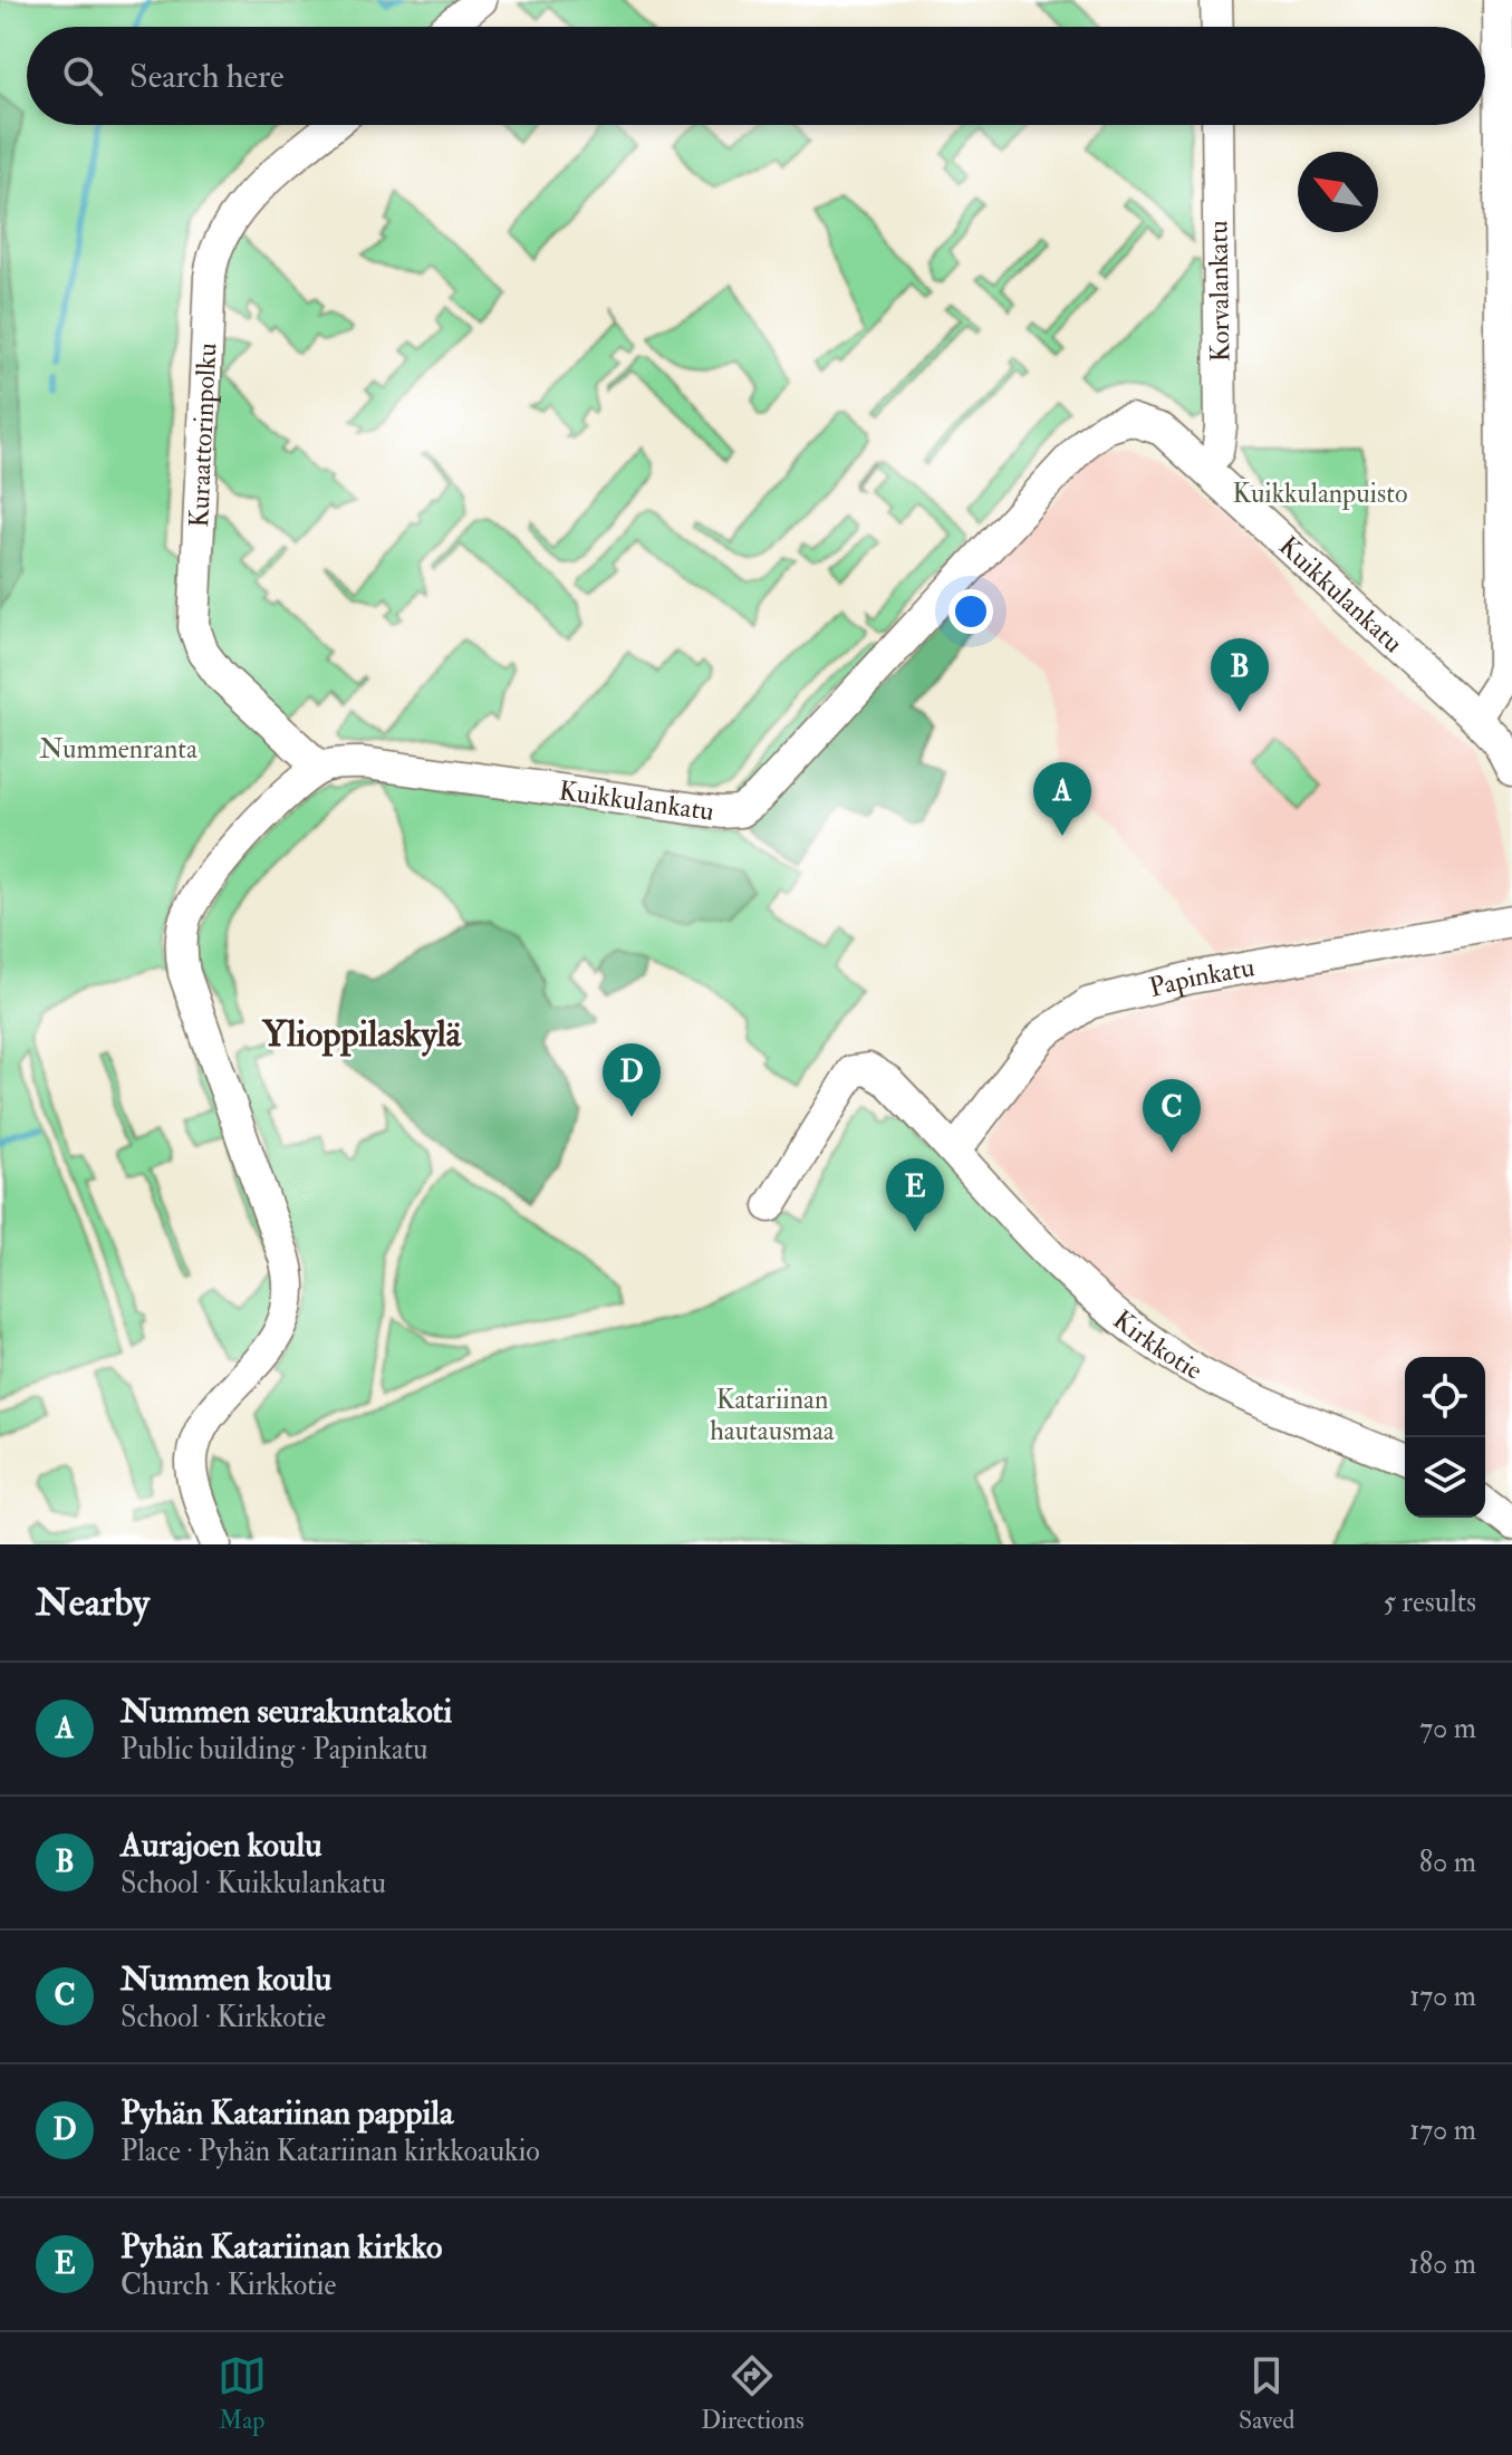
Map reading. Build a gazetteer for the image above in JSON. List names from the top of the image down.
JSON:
{
  "streets": {
    "street": [
      "Korvalankatu",
      "Kuraattorinpolku",
      "Kuikkulankatu",
      "Papinkatu",
      "Kirkkotie"
    ]
  },
  "crossings": [
    ["Korvalankatu", "Kuikkulankatu"],
    ["Kuraattorinpolku", "Kuikkulankatu"],
    ["Papinkatu", "Kirkkotie"]
  ],
  "districts": ["Ylioppilaskylä"],
  "parks": ["Kuikkulanpuisto", "Nummenranta", "Katariinan hautausmaa"],
  "north": "top left",
  "page": {
    "search": "Search here",
    "pins": [
      "B",
      "A",
      "D",
      "C",
      "E"
    ],
    "heading": ["Nearby", "5 results"],
    "list": [
      {
        "mark": "A",
        "name": "Nummen seurakuntakoti",
        "note": "Public building · Papinkatu",
        "value": "70 m"
      },
      {
        "mark": "B",
        "name": "Aurajoen koulu",
        "note": "School · Kuikkulankatu",
        "value": "80 m"
      },
      {
        "mark": "C",
        "name": "Nummen koulu",
        "note": "School · Kirkkotie",
        "value": "170 m"
      },
      {
        "mark": "D",
        "name": "Pyhän Katariinan pappila",
        "note": "Place · Pyhän Katariinan kirkkoaukio",
        "value": "170 m"
      },
      {
        "mark": "E",
        "name": "Pyhän Katariinan kirkko",
        "note": "Church · Kirkkotie",
        "value": "180 m"
      }
    ],
    "nav": ["Map", "Directions", "Saved"]
  }
}
